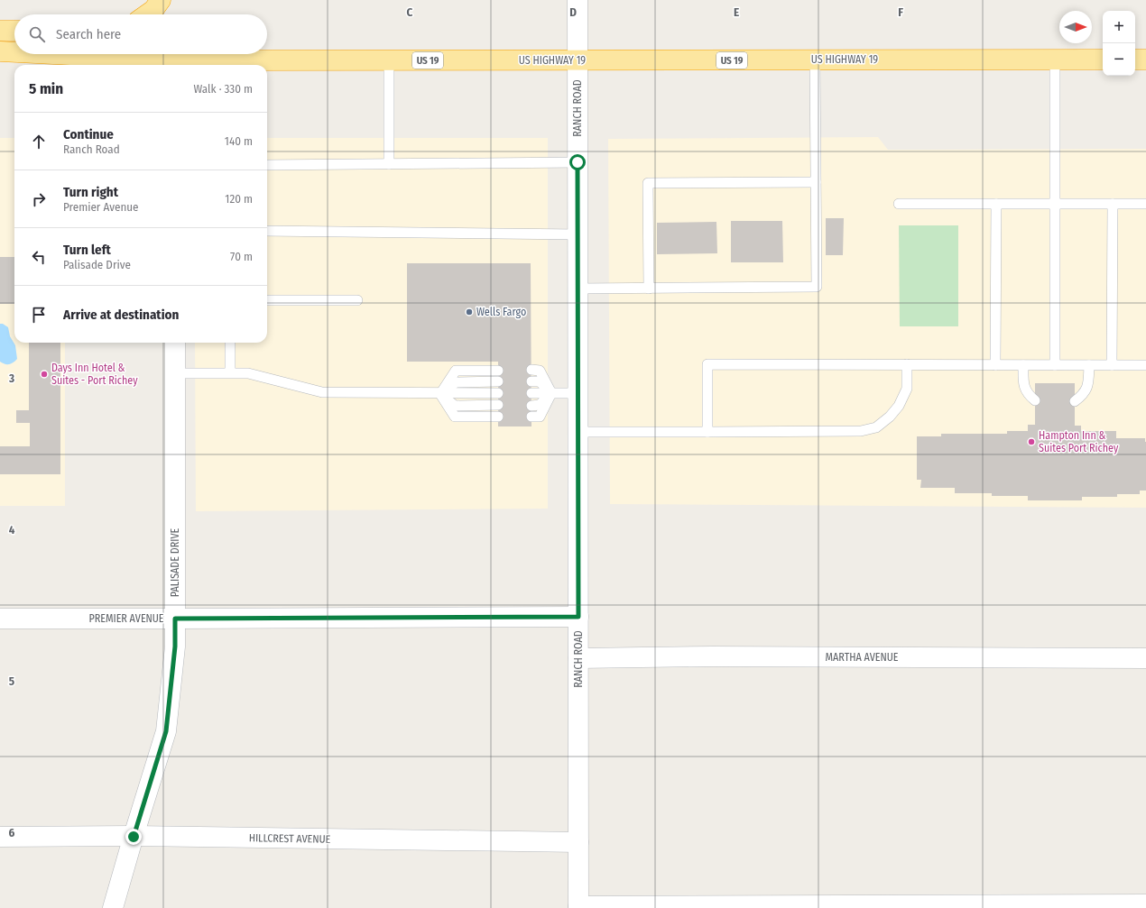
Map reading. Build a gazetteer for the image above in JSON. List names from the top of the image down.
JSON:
{
  "streets": {
    "highway": ["US HIGHWAY 19", "US 19"],
    "street": [
      "RANCH ROAD",
      "PALISADE DRIVE",
      "PREMIER AVENUE",
      "MARTHA AVENUE",
      "HILLCREST AVENUE"
    ]
  },
  "crossings": [
    ["US HIGHWAY 19", "RANCH ROAD"],
    ["RANCH ROAD", "PREMIER AVENUE"],
    ["RANCH ROAD", "MARTHA AVENUE"],
    ["RANCH ROAD", "HILLCREST AVENUE"],
    ["PALISADE DRIVE", "PREMIER AVENUE"],
    ["PALISADE DRIVE", "HILLCREST AVENUE"]
  ],
  "places": ["Wells Fargo", "Days Inn Hotel & Suites - Port Richey", "Hampton Inn & Suites Port Richey"],
  "north": "right",
  "page": {
    "map_buttons": ["+", "−"],
    "search": "Search here",
    "heading": ["5 min", "Walk · 330 m"],
    "list": [
      ["Continue", "Ranch Road", "140 m"],
      ["Turn right", "Premier Avenue", "120 m"],
      ["Turn left", "Palisade Drive", "70 m"],
      "Arrive at destination"
    ]
  },
  "grid": {
    "columns": [
      "C",
      "D",
      "E",
      "F"
    ],
    "rows": [
      "3",
      "4",
      "5",
      "6"
    ]
  }
}
